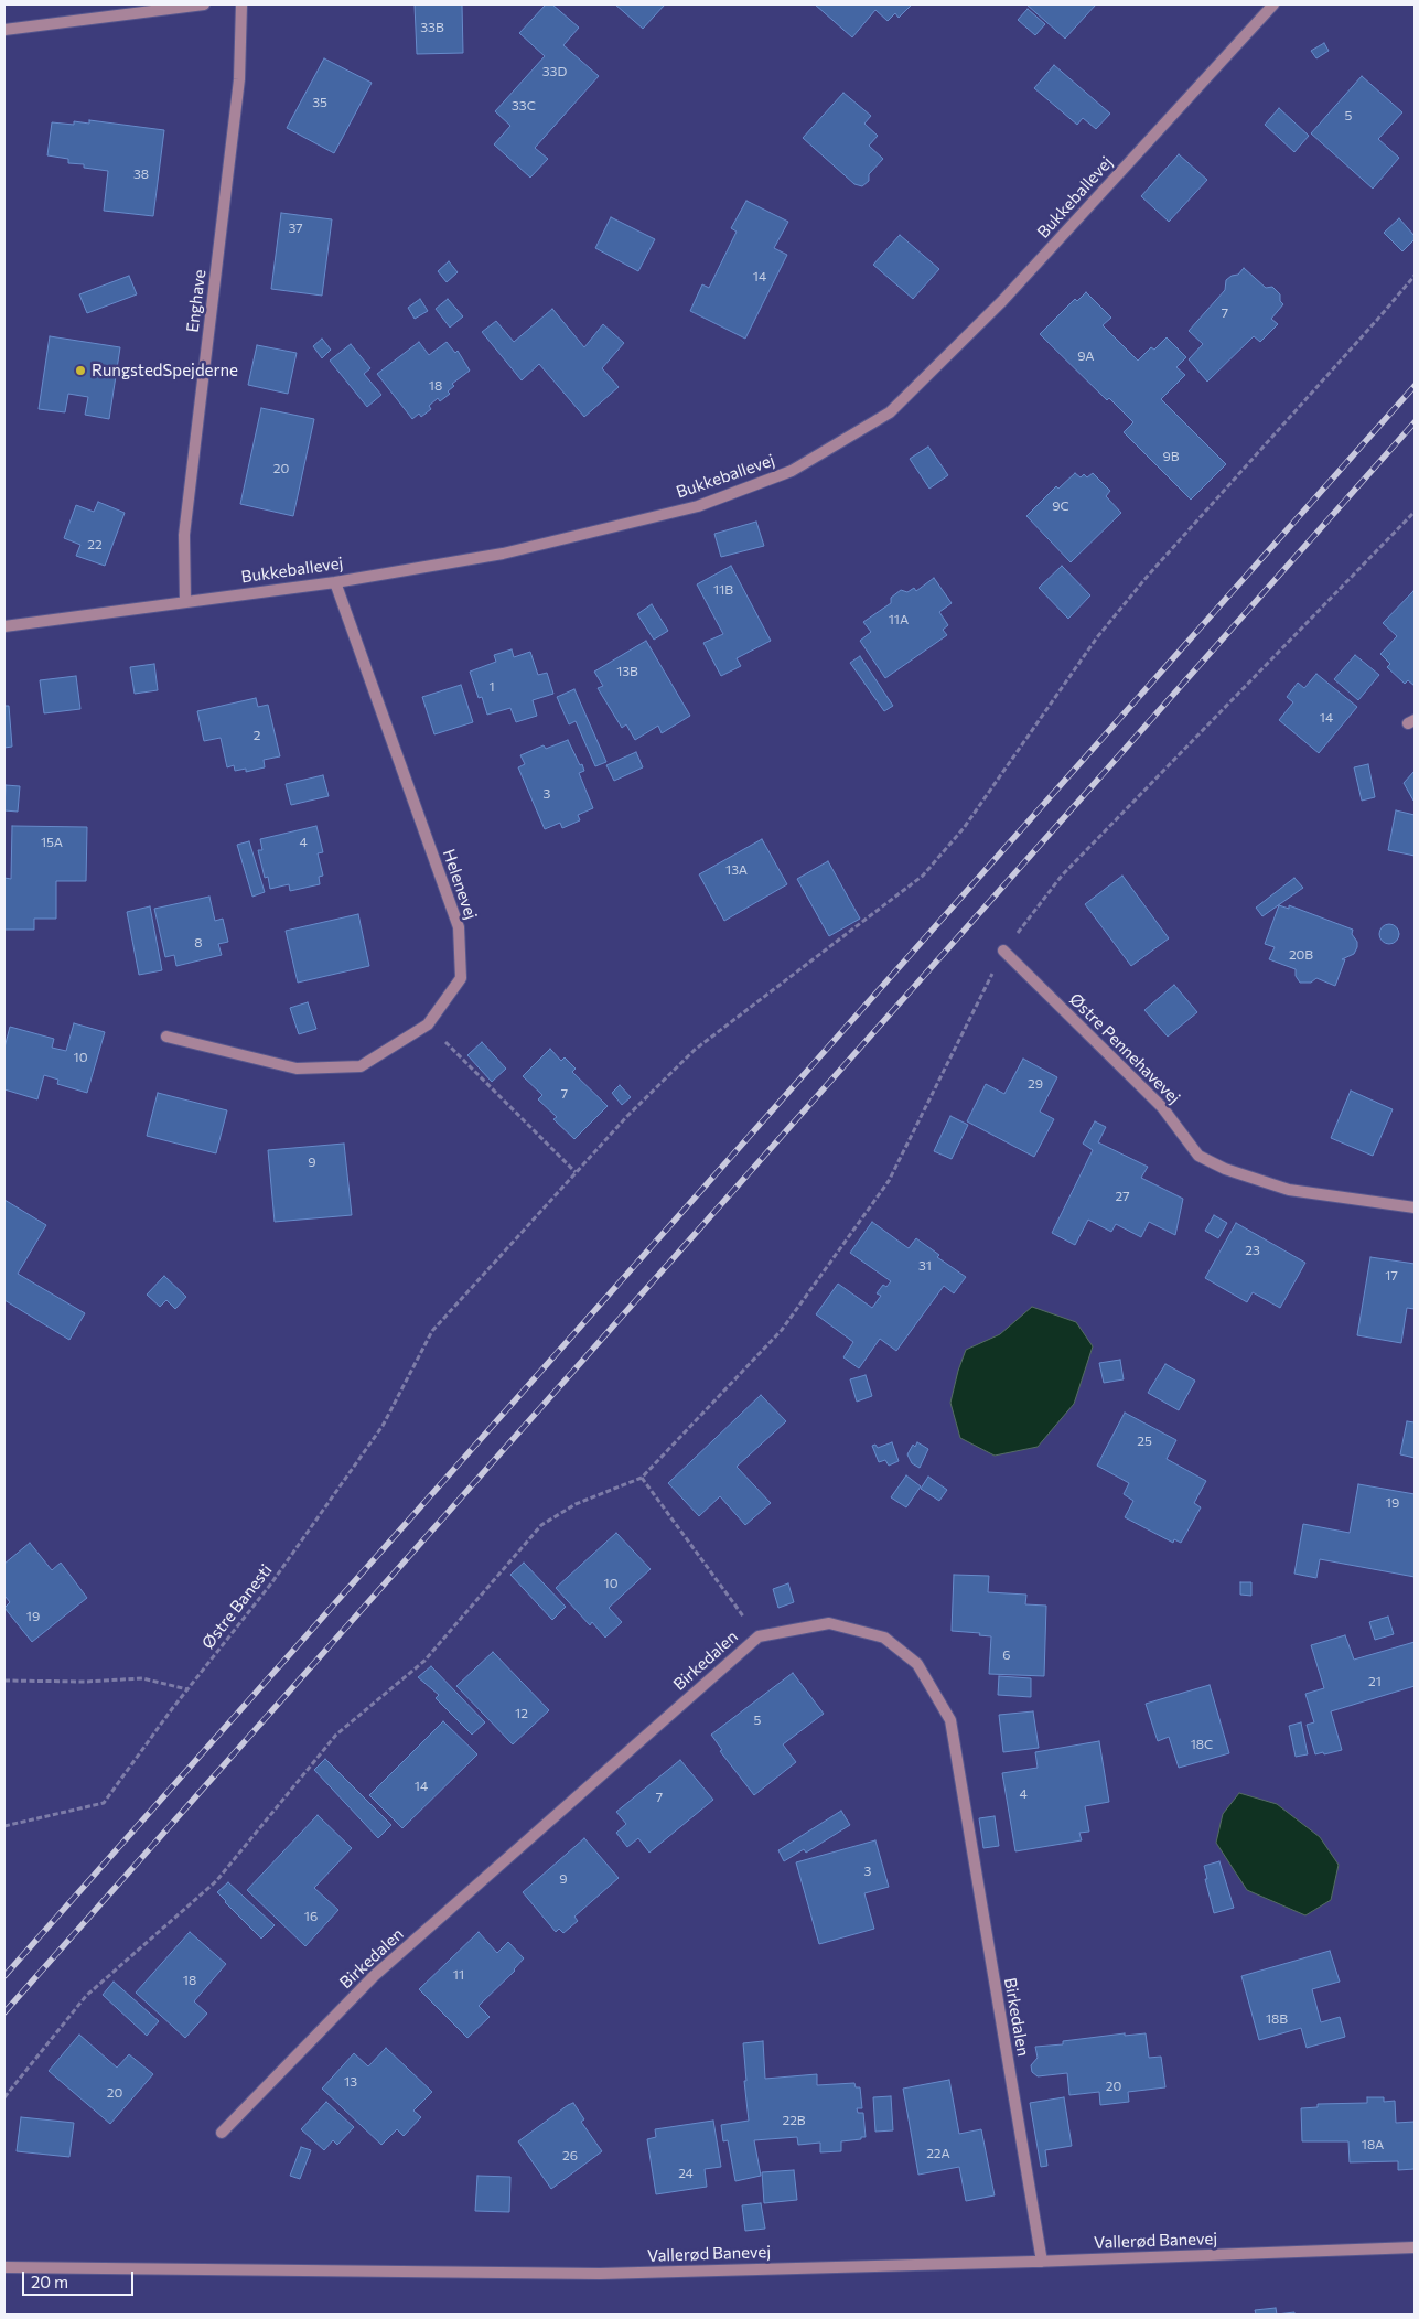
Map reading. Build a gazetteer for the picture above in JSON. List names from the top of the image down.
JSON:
{
  "streets": {
    "street": [
      "Bukkeballevej",
      "Enghave",
      "Helenevej",
      "Østre Pennehavevej",
      "Birkedalen",
      "Vallerød Banevej"
    ],
    "path": ["Østre Banesti"]
  },
  "crossings": [
    ["Bukkeballevej", "Enghave"],
    ["Bukkeballevej", "Helenevej"],
    ["Birkedalen", "Vallerød Banevej"]
  ],
  "places": ["RungstedSpejderne"],
  "house_numbers": [
    "33B",
    "33D",
    "35",
    "33C",
    "5",
    "38",
    "37",
    "14",
    "7",
    "9A",
    "18",
    "9B",
    "20",
    "9C",
    "22",
    "11B",
    "11A",
    "13B",
    "1",
    "14",
    "2",
    "3",
    "15A",
    "4",
    "13A",
    "8",
    "20B",
    "10",
    "29",
    "7",
    "9",
    "27",
    "23",
    "31",
    "17",
    "25",
    "19",
    "10",
    "19",
    "6",
    "21",
    "12",
    "5",
    "18C",
    "14",
    "4",
    "7",
    "3",
    "9",
    "16",
    "11",
    "18",
    "18B",
    "13",
    "20",
    "20",
    "22B",
    "18A",
    "22A",
    "26",
    "24"
  ],
  "scale_bar": "20 m"
}
